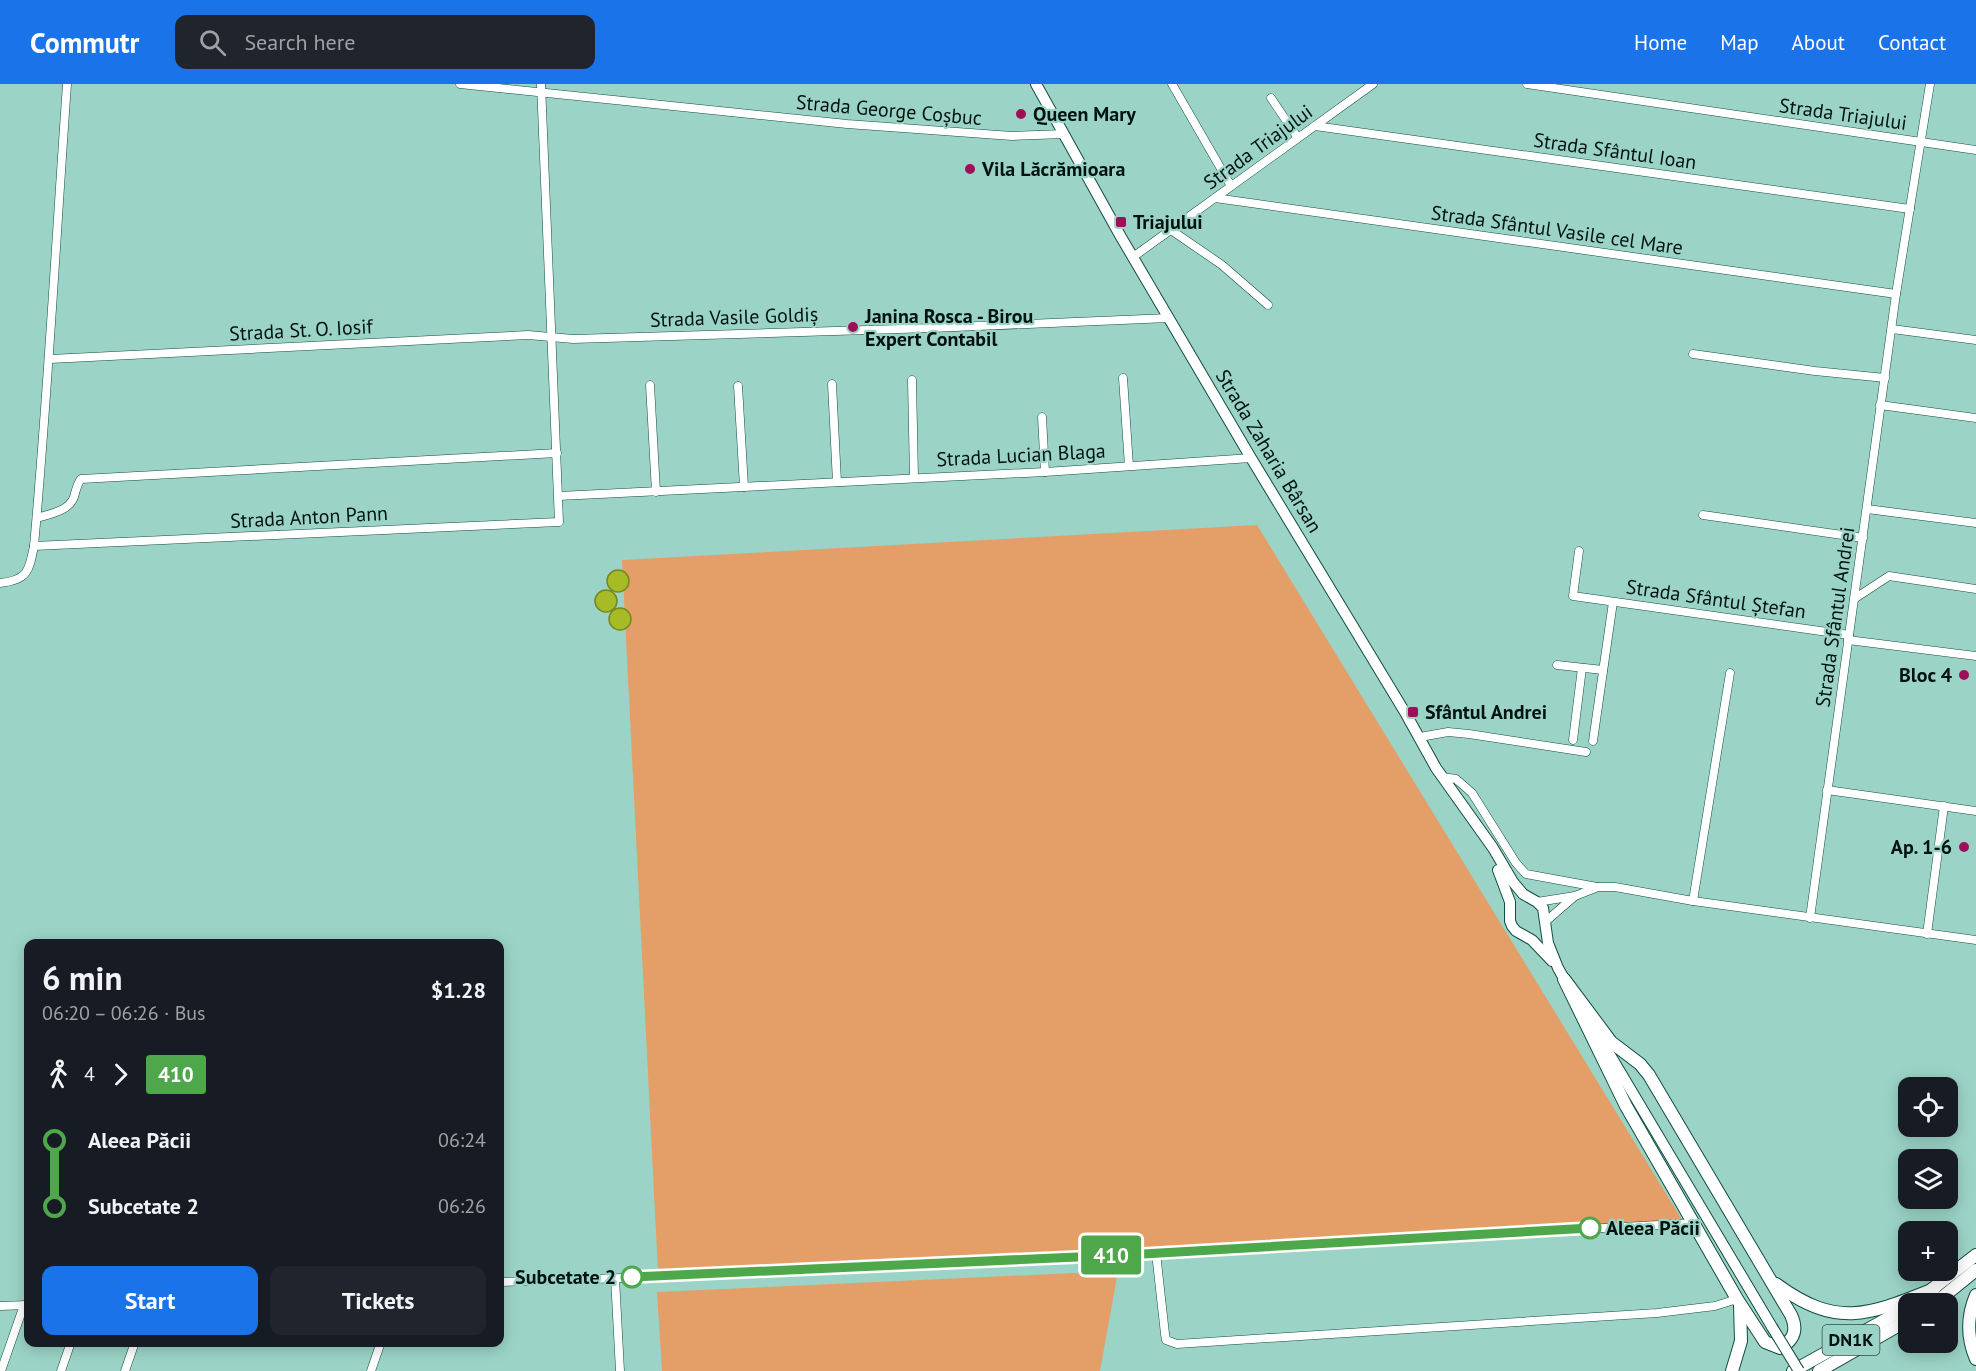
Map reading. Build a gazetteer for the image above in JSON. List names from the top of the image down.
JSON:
{
  "streets": {
    "highway": ["DN1K"],
    "main road": ["Strada Zaharia Bârsan"],
    "street": [
      "Strada George Coșbuc",
      "Strada Triajului",
      "Strada Sfântul Ioan",
      "Strada Sfântul Vasile cel Mare",
      "Strada Vasile Goldiș",
      "Strada St. O. Iosif",
      "Strada Lucian Blaga",
      "Strada Anton Pann",
      "Strada Sfântul Ștefan",
      "Strada Sfântul Andrei"
    ]
  },
  "crossings": [
    ["Strada George Coșbuc", "Strada Zaharia Bârsan"],
    ["Strada Triajului", "Strada Sfântul Ioan"],
    ["Strada Triajului", "Strada Sfântul Vasile cel Mare"],
    ["Strada Triajului", "Strada Zaharia Bârsan"],
    ["Strada Triajului", "Strada Sfântul Andrei"],
    ["Strada Sfântul Ioan", "Strada Sfântul Andrei"],
    ["Strada Sfântul Vasile cel Mare", "Strada Sfântul Andrei"],
    ["Strada Vasile Goldiș", "Strada St. O. Iosif"],
    ["Strada Vasile Goldiș", "Strada Zaharia Bârsan"],
    ["Strada Zaharia Bârsan", "Strada Lucian Blaga"],
    ["Strada Lucian Blaga", "Strada Anton Pann"],
    ["Strada Sfântul Ștefan", "Strada Sfântul Andrei"]
  ],
  "places": {
    "other": [
      "Queen Mary",
      "Vila Lăcrămioara",
      "Janina Rosca - Birou Expert Contabil",
      "Bloc 4",
      "Ap. 1-6",
      "Aleea Păcii",
      "Subcetate 2"
    ],
    "transit": ["Triajului", "Sfântul Andrei"]
  },
  "lines": ["bus line 410"],
  "page": {
    "header": "Commutr",
    "search": "Search here",
    "nav": [
      "Home",
      "Map",
      "About",
      "Contact"
    ],
    "on_map": "410",
    "heading": ["6 min", "06:20 – 06:26 · Bus", "$1.28"],
    "legs": ["4", "410"],
    "map_buttons": ["+", "−"],
    "list": [
      {
        "name": "Aleea Păcii",
        "value": "06:24"
      },
      {
        "name": "Subcetate 2",
        "value": "06:26"
      }
    ],
    "buttons": ["Start", "Tickets"]
  }
}
